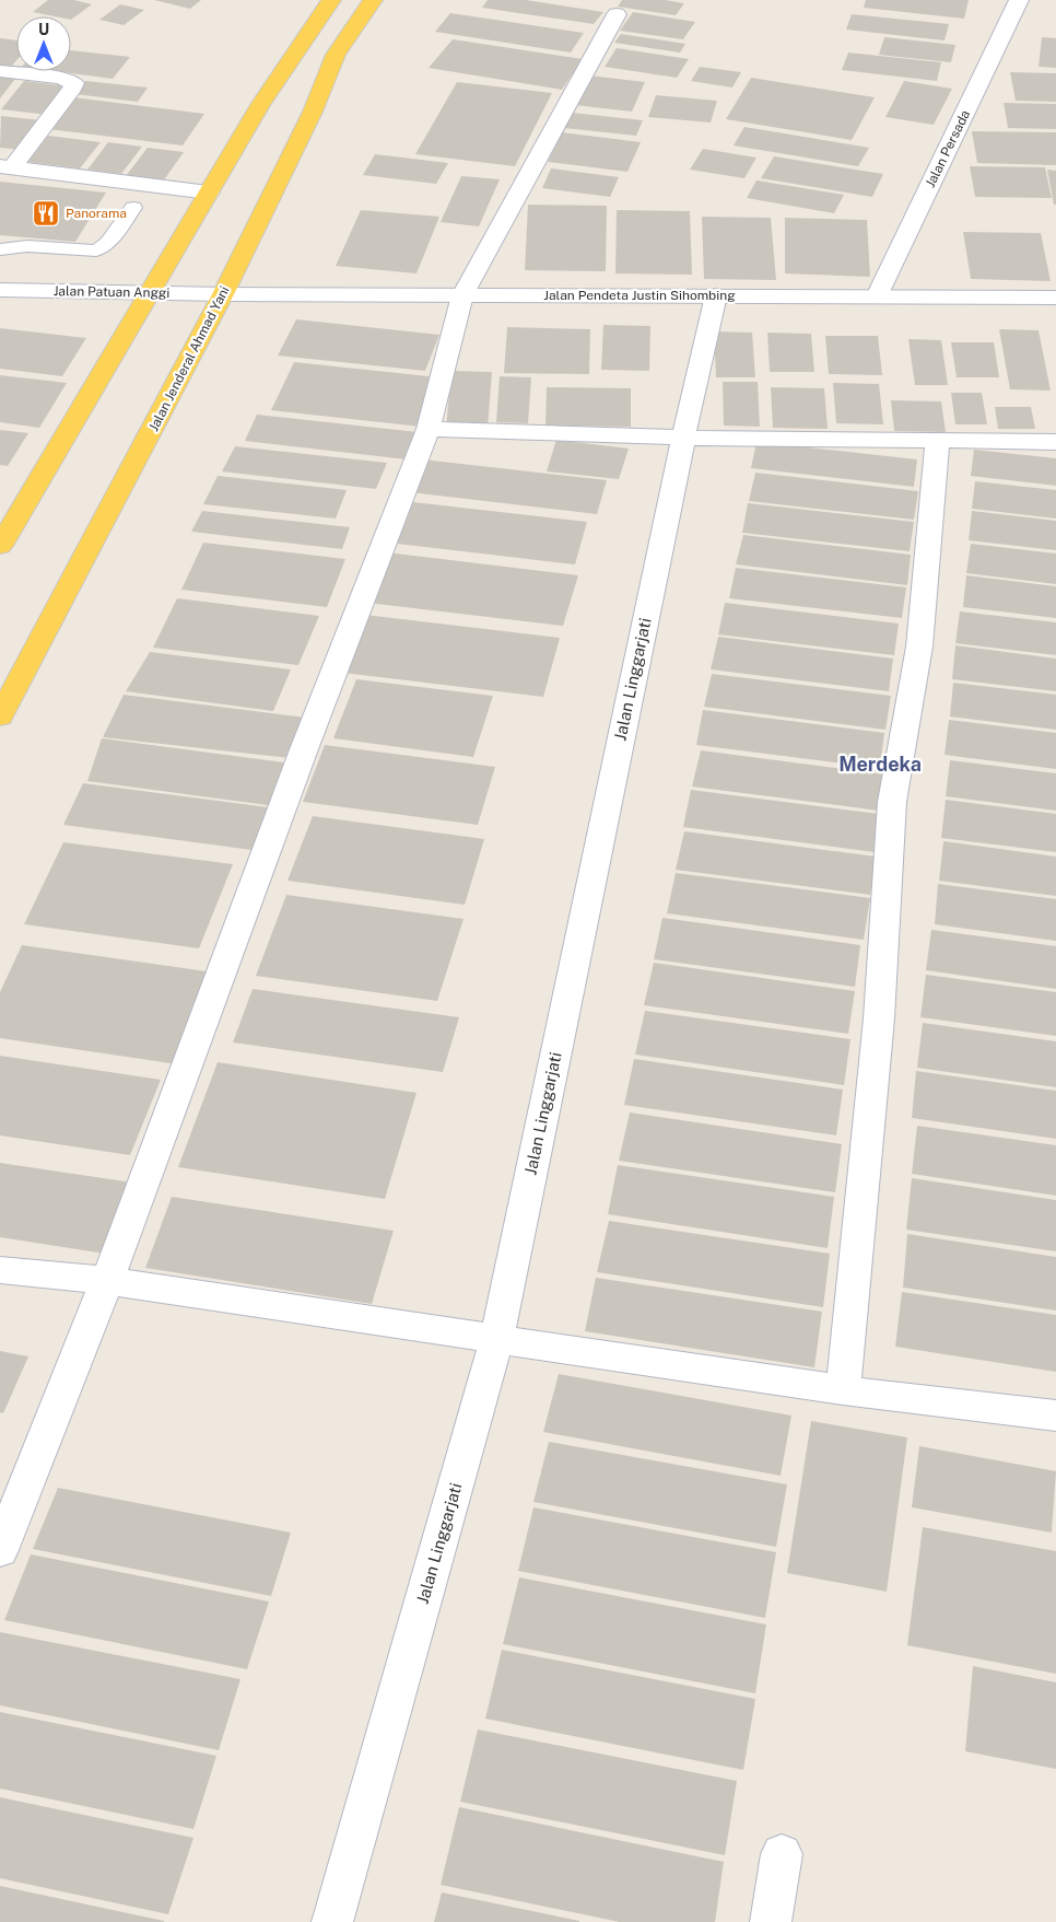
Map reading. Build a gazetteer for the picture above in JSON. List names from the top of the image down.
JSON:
{
  "streets": {
    "main road": ["Jalan Jenderal Ahmad Yani"],
    "street": [
      "Jalan Persada",
      "Jalan Patuan Anggi",
      "Jalan Pendeta Justin Sihombing",
      "Jalan Linggarjati"
    ]
  },
  "crossings": [
    ["Jalan Persada", "Jalan Pendeta Justin Sihombing"],
    ["Jalan Patuan Anggi", "Jalan Pendeta Justin Sihombing"],
    ["Jalan Patuan Anggi", "Jalan Jenderal Ahmad Yani"],
    ["Jalan Pendeta Justin Sihombing", "Jalan Jenderal Ahmad Yani"],
    ["Jalan Pendeta Justin Sihombing", "Jalan Linggarjati"]
  ],
  "districts": ["Merdeka"],
  "places": {
    "restaurant": ["Panorama"]
  },
  "north": "top"
}
